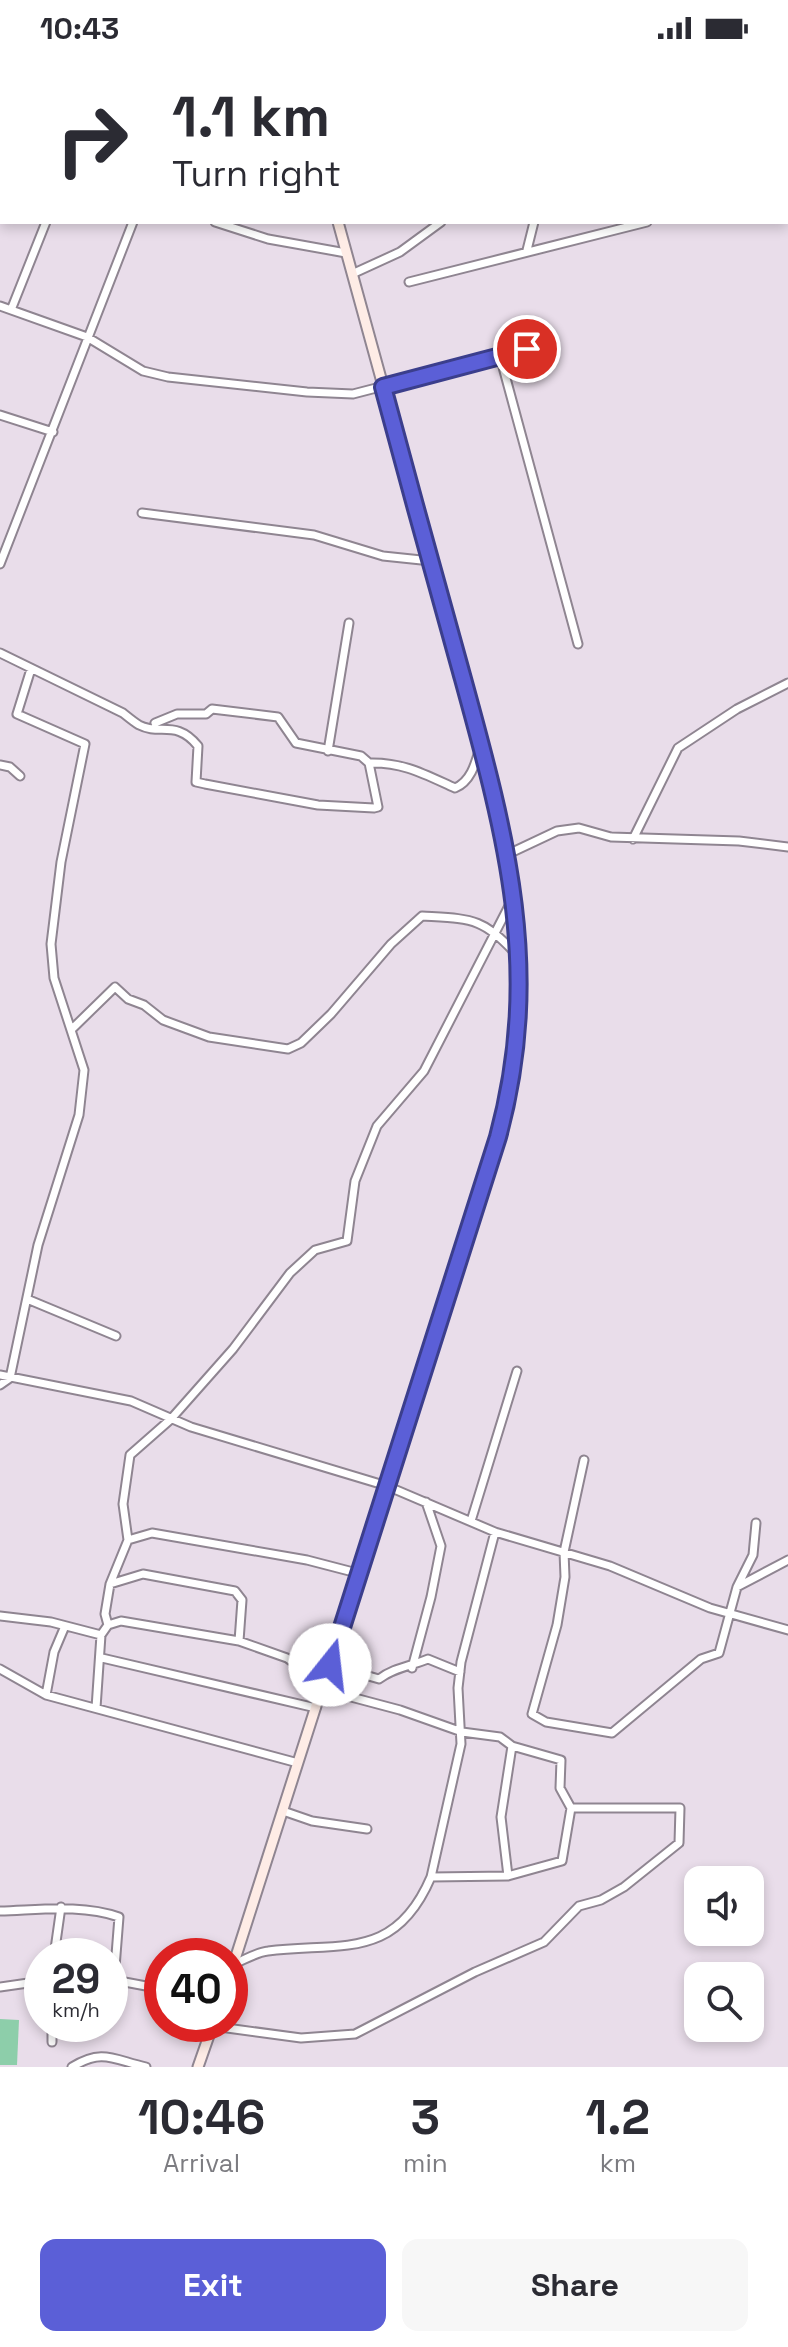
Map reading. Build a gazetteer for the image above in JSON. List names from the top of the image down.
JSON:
{
  "page": {
    "status": "10:43",
    "turn": ["1.1 km", "Turn right"],
    "speed": "29 km/h",
    "limit": "40",
    "eta": [
      "10:46",
      "Arrival",
      "3",
      "min",
      "1.2",
      "km"
    ],
    "buttons": ["Exit", "Share"]
  }
}
